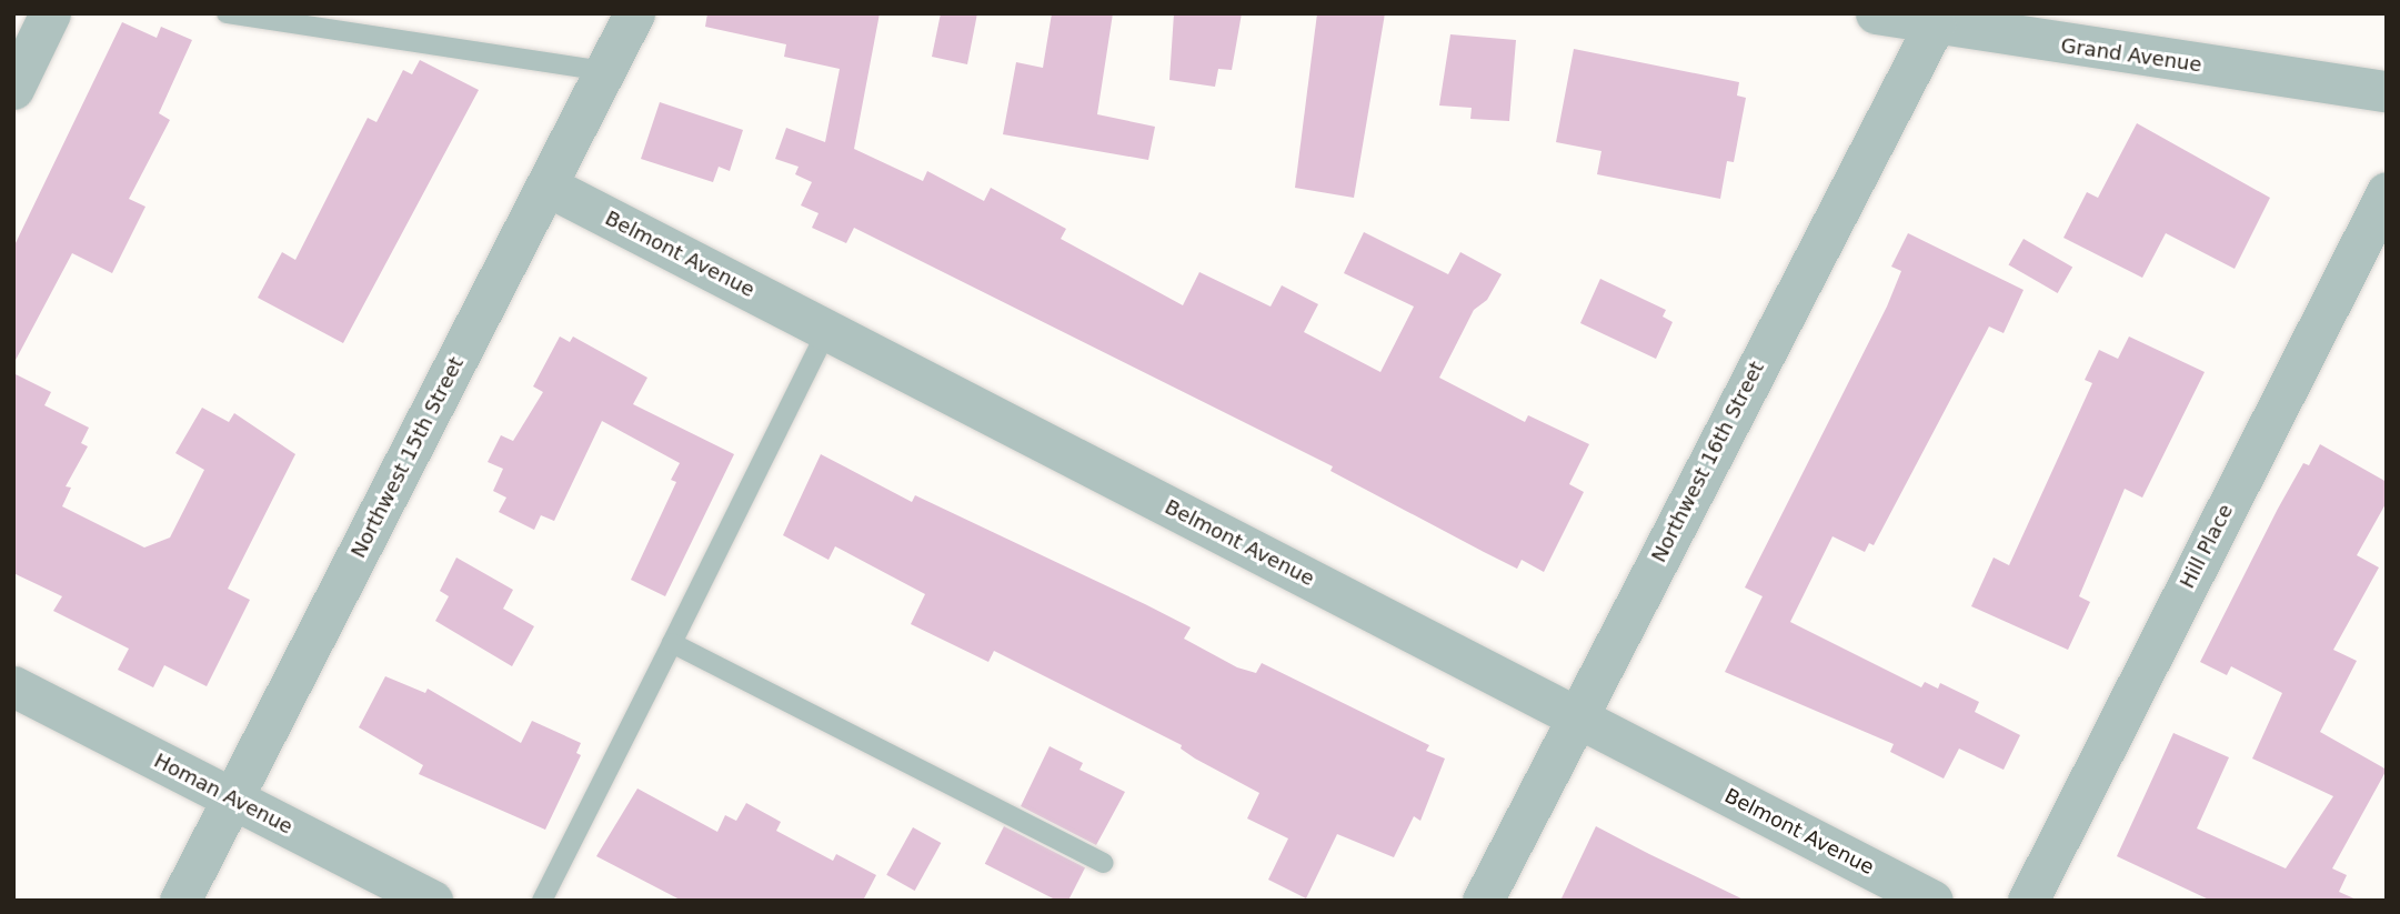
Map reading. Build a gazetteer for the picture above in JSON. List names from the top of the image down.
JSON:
{
  "streets": {
    "street": [
      "Grand Avenue",
      "Belmont Avenue",
      "Northwest 15th Street",
      "Northwest 16th Street",
      "Hill Place",
      "Homan Avenue"
    ]
  },
  "crossings": [
    ["Grand Avenue", "Northwest 16th Street"],
    ["Belmont Avenue", "Northwest 15th Street"],
    ["Belmont Avenue", "Northwest 16th Street"],
    ["Northwest 15th Street", "Homan Avenue"]
  ]
}
